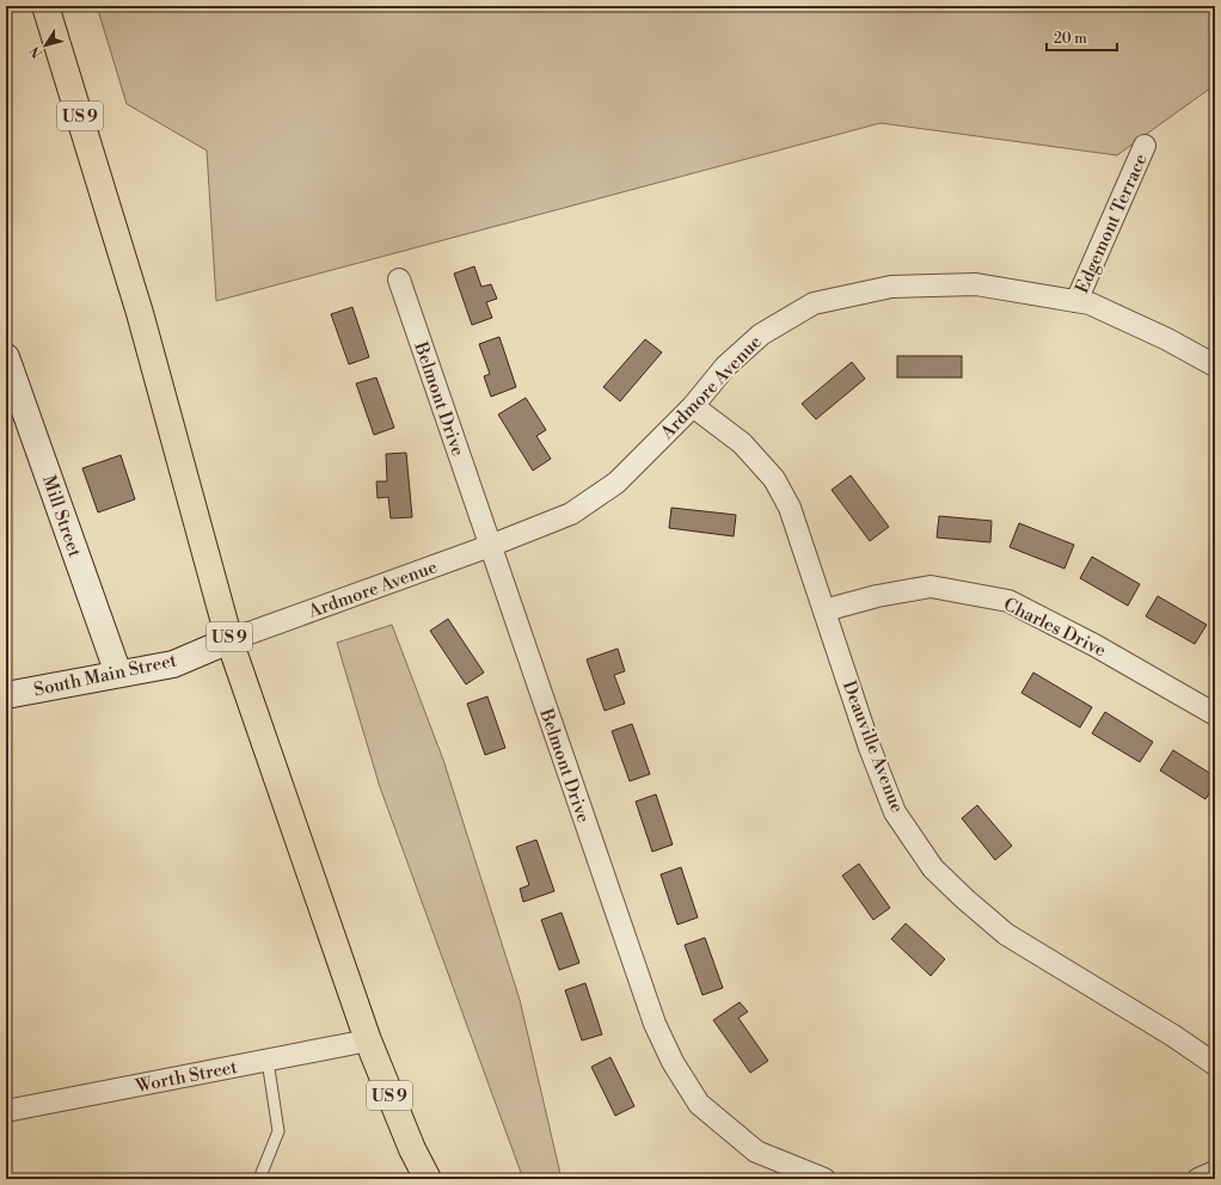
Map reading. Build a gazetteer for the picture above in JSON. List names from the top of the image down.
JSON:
{
  "streets": {
    "highway": ["US 9"],
    "street": [
      "Edgemont Terrace",
      "Ardmore Avenue",
      "Belmont Drive",
      "Mill Street",
      "Charles Drive",
      "South Main Street",
      "Deauville Avenue",
      "Worth Street"
    ]
  },
  "crossings": [
    ["US 9", "Ardmore Avenue"],
    ["US 9", "South Main Street"],
    ["US 9", "Worth Street"],
    ["Edgemont Terrace", "Ardmore Avenue"],
    ["Ardmore Avenue", "Belmont Drive"],
    ["Ardmore Avenue", "South Main Street"],
    ["Ardmore Avenue", "Deauville Avenue"],
    ["Mill Street", "South Main Street"],
    ["Charles Drive", "Deauville Avenue"]
  ],
  "scale_bar": "20 m",
  "north": "bottom left"
}
